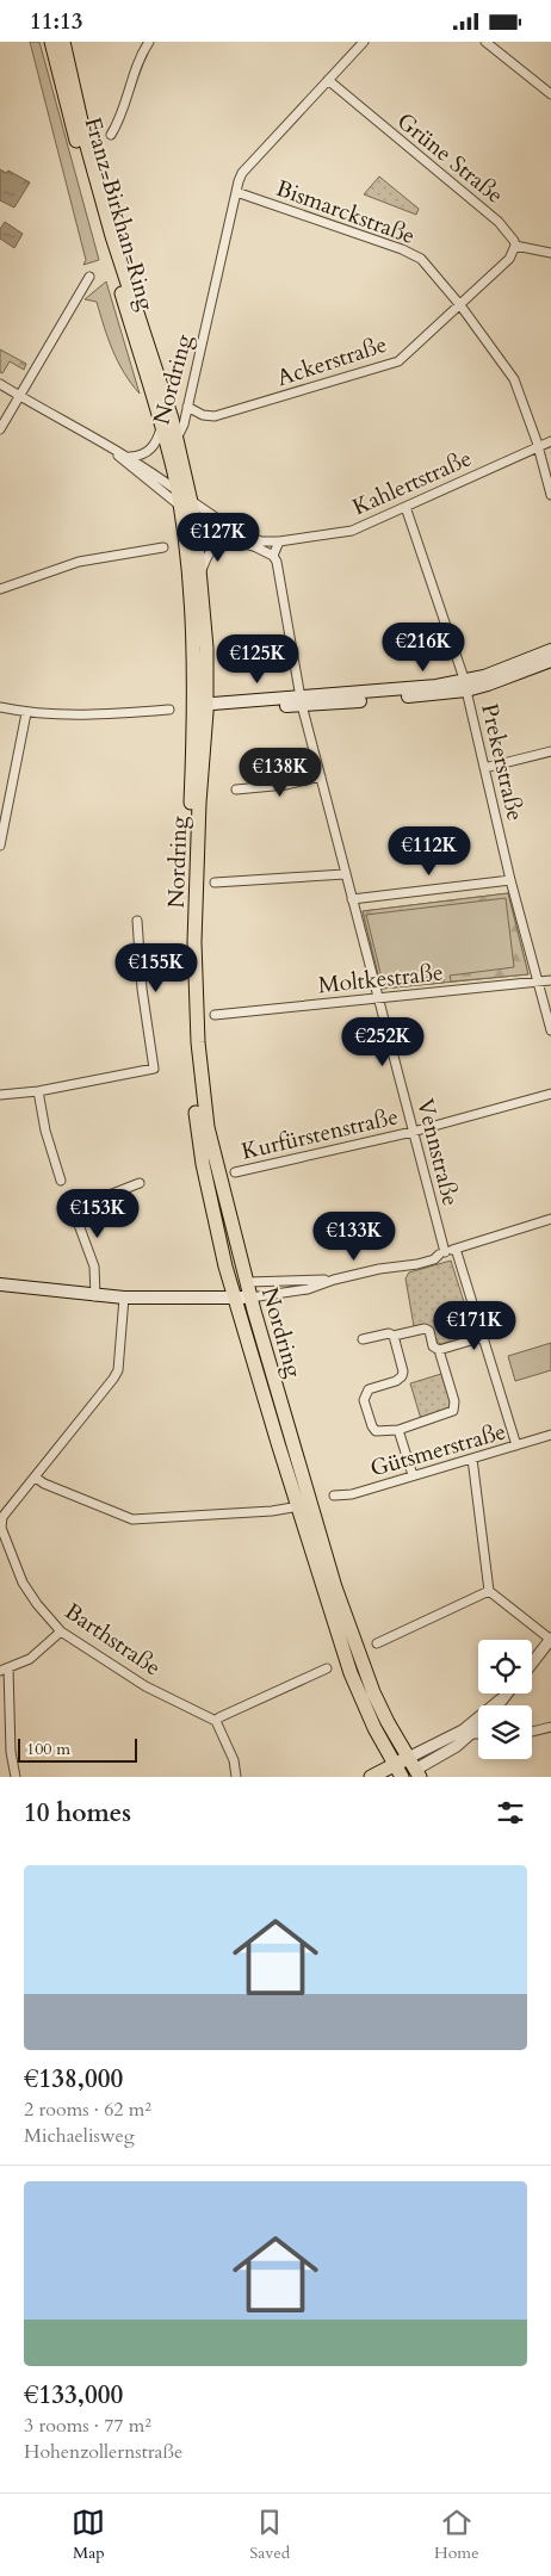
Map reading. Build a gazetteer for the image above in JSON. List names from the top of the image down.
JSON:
{
  "streets": {
    "main road": ["Franz-Birkhan-Ring", "Nordring"],
    "street": [
      "Grüne Straße",
      "Bismarckstraße",
      "Ackerstraße",
      "Kahlertstraße",
      "Prekerstraße",
      "Moltkestraße",
      "Kurfürstenstraße",
      "Vennstraße",
      "Gütsmerstraße",
      "Barthstraße"
    ]
  },
  "crossings": [
    ["Grüne Straße", "Ackerstraße"],
    ["Grüne Straße", "Nordring"],
    ["Bismarckstraße", "Ackerstraße"],
    ["Bismarckstraße", "Nordring"],
    ["Bismarckstraße", "Kahlertstraße"],
    ["Franz-Birkhan-Ring", "Nordring"],
    ["Ackerstraße", "Nordring"],
    ["Nordring", "Kahlertstraße"],
    ["Kahlertstraße", "Prekerstraße"],
    ["Prekerstraße", "Moltkestraße"],
    ["Moltkestraße", "Vennstraße"],
    ["Kurfürstenstraße", "Vennstraße"]
  ],
  "scale_bar": "100 m",
  "page": {
    "status": "11:13",
    "price": [
      "€127K",
      "€216K",
      "€125K",
      "€138K",
      "€112K",
      "€155K",
      "€252K",
      "€153K",
      "€133K",
      "€171K"
    ],
    "scale": "100 m",
    "heading": "10 homes",
    "list": [
      {
        "name": "€138,000",
        "note": "2 rooms · 62 m² · Michaelisweg"
      },
      {
        "name": "€133,000",
        "note": "3 rooms · 77 m² · Hohenzollernstraße"
      }
    ],
    "tabs": ["Map", "Saved", "Home"]
  }
}
